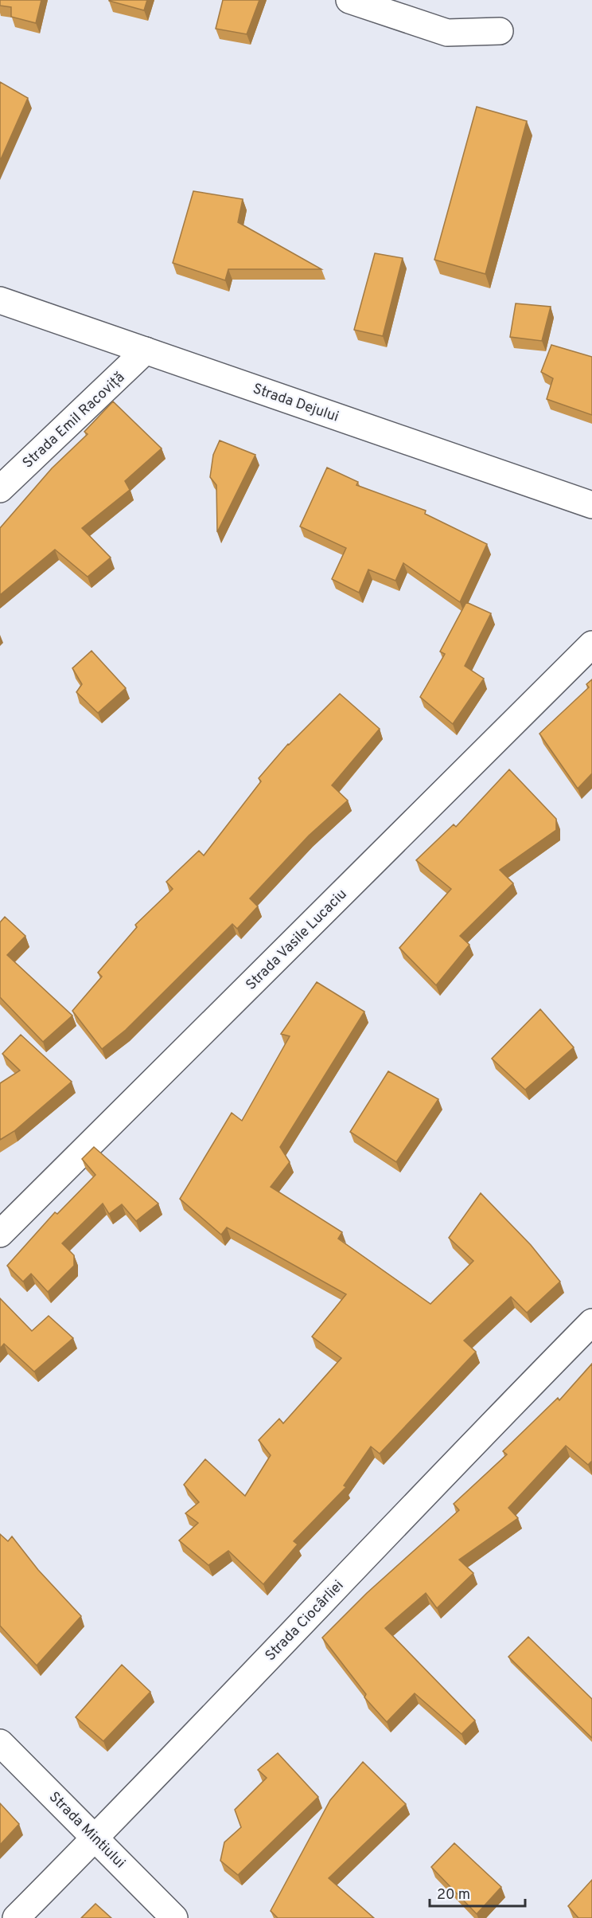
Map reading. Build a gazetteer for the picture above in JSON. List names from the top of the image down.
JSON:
{
  "streets": {
    "street": [
      "Strada Dejului",
      "Strada Emil Racoviță",
      "Strada Vasile Lucaciu",
      "Strada Ciocârliei",
      "Strada Mintiului"
    ]
  },
  "crossings": [
    ["Strada Dejului", "Strada Emil Racoviță"],
    ["Strada Ciocârliei", "Strada Mintiului"]
  ],
  "scale_bar": "20 m"
}
